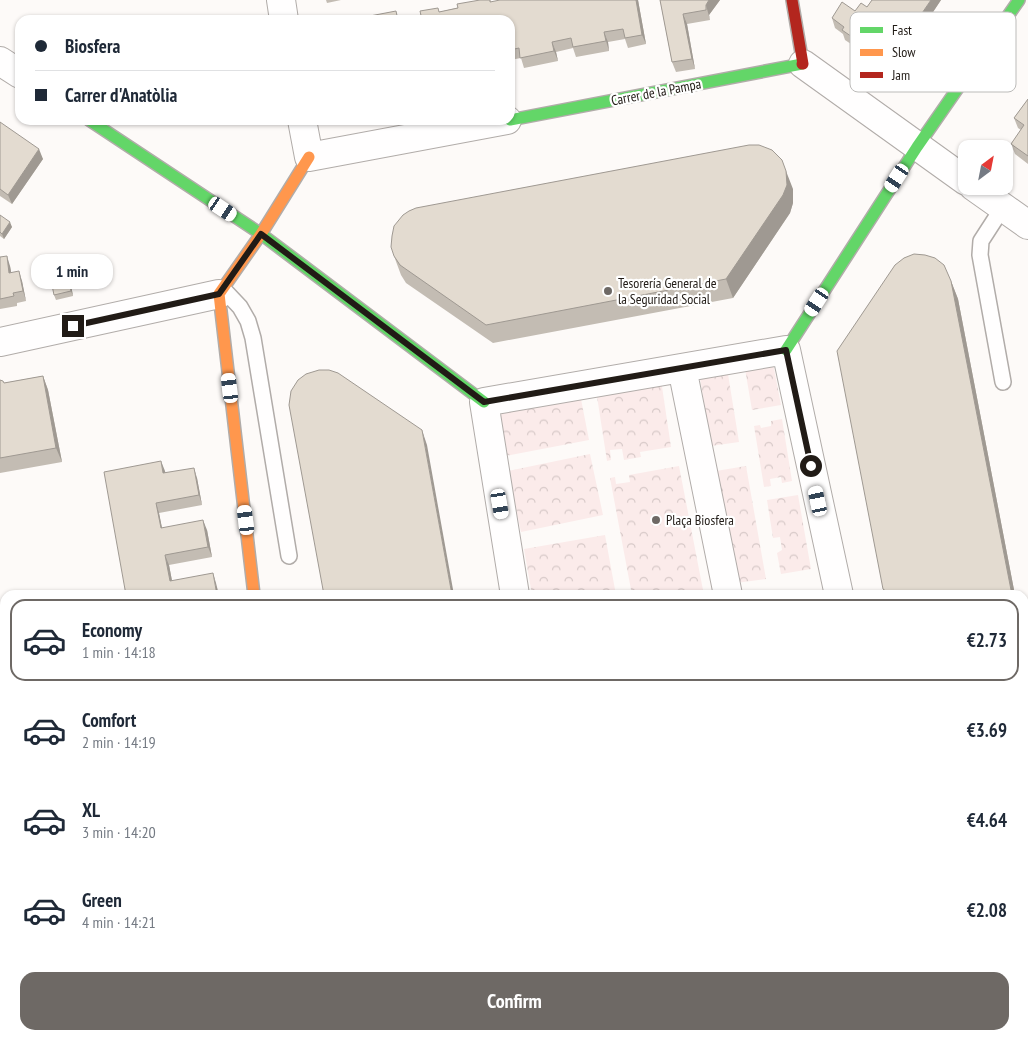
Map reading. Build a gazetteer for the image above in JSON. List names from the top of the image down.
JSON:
{
  "streets": {
    "street": ["Carrer de la Pampa"]
  },
  "places": ["Tesorería General de la Seguridad Social", "Plaça Biosfera"],
  "legend": ["Fast", "Slow", "Jam"],
  "north": "top right",
  "page": {
    "banner": ["Biosfera", "Carrer d'Anatòlia"],
    "bubble": "1 min",
    "list": [
      {
        "name": "Economy",
        "note": "1 min · 14:18",
        "value": "€2.73"
      },
      {
        "name": "Comfort",
        "note": "2 min · 14:19",
        "value": "€3.69"
      },
      {
        "name": "XL",
        "note": "3 min · 14:20",
        "value": "€4.64"
      },
      {
        "name": "Green",
        "note": "4 min · 14:21",
        "value": "€2.08"
      }
    ],
    "buttons": "Confirm"
  }
}
